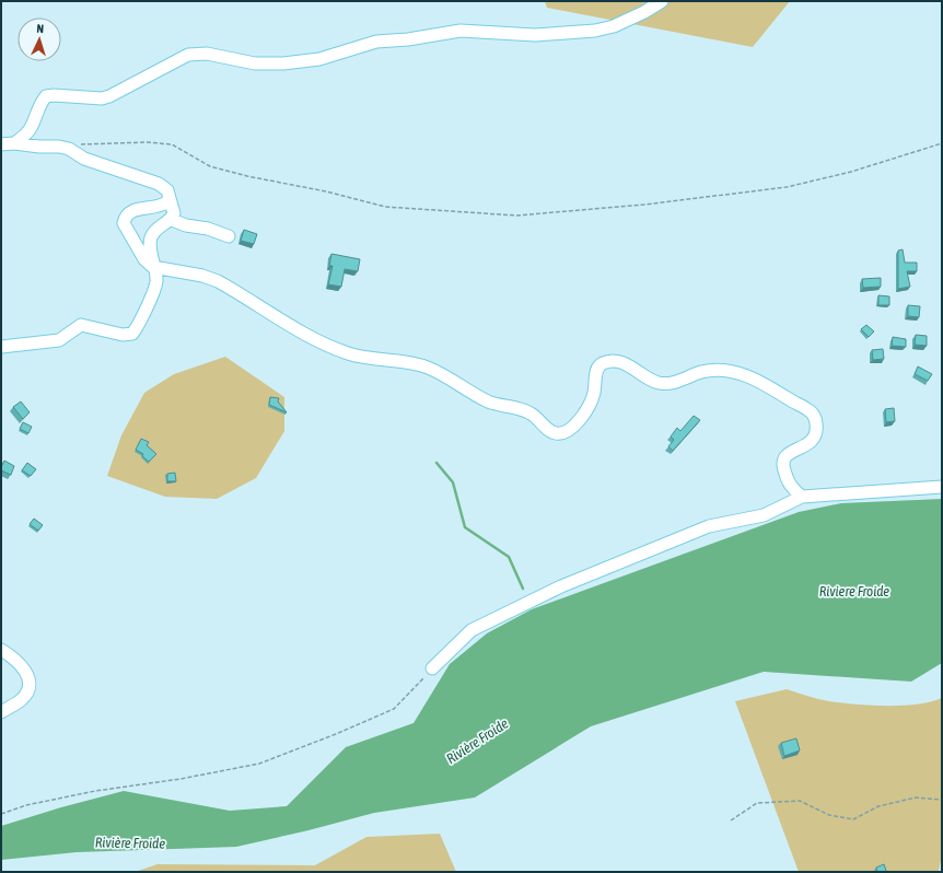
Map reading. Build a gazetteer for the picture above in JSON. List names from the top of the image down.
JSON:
{
  "water": ["Riviere Froide", "Rivière Froide"],
  "north": "top"
}
